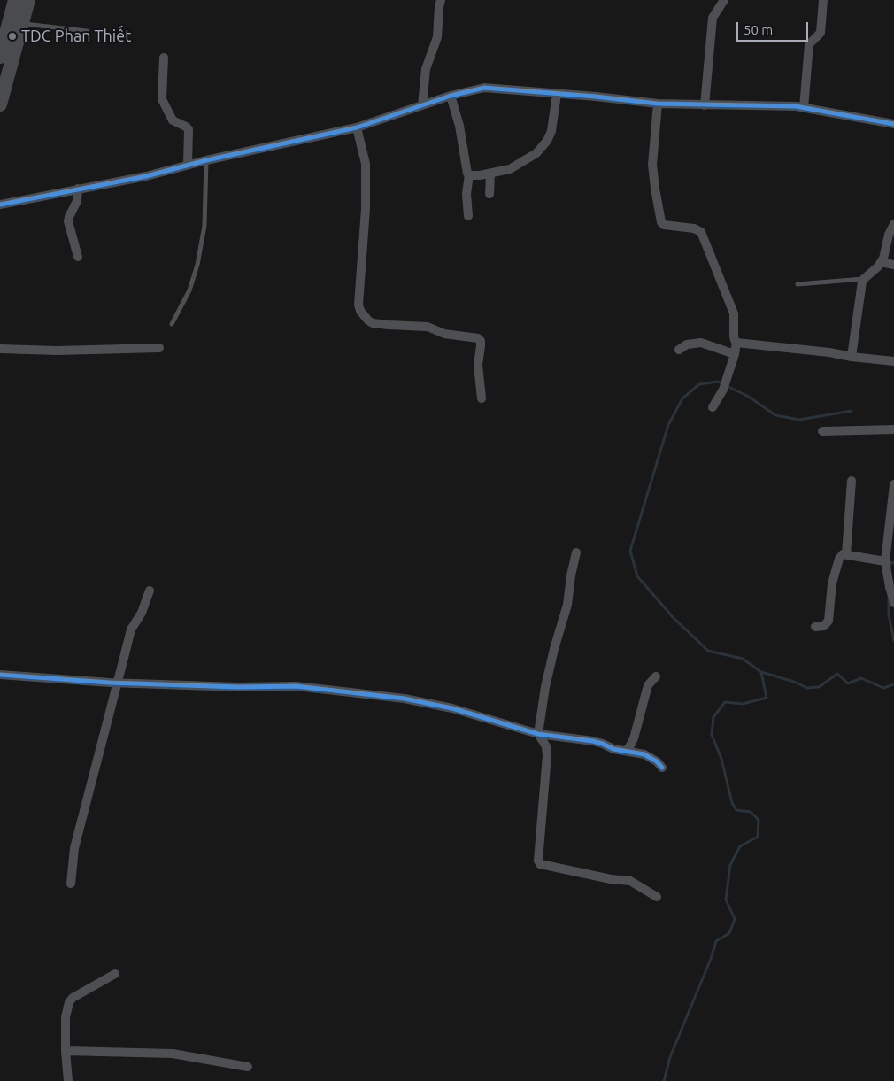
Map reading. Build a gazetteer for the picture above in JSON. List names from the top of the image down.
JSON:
{
  "places": ["TDC Phan Thiết"],
  "scale_bar": "50 m"
}
